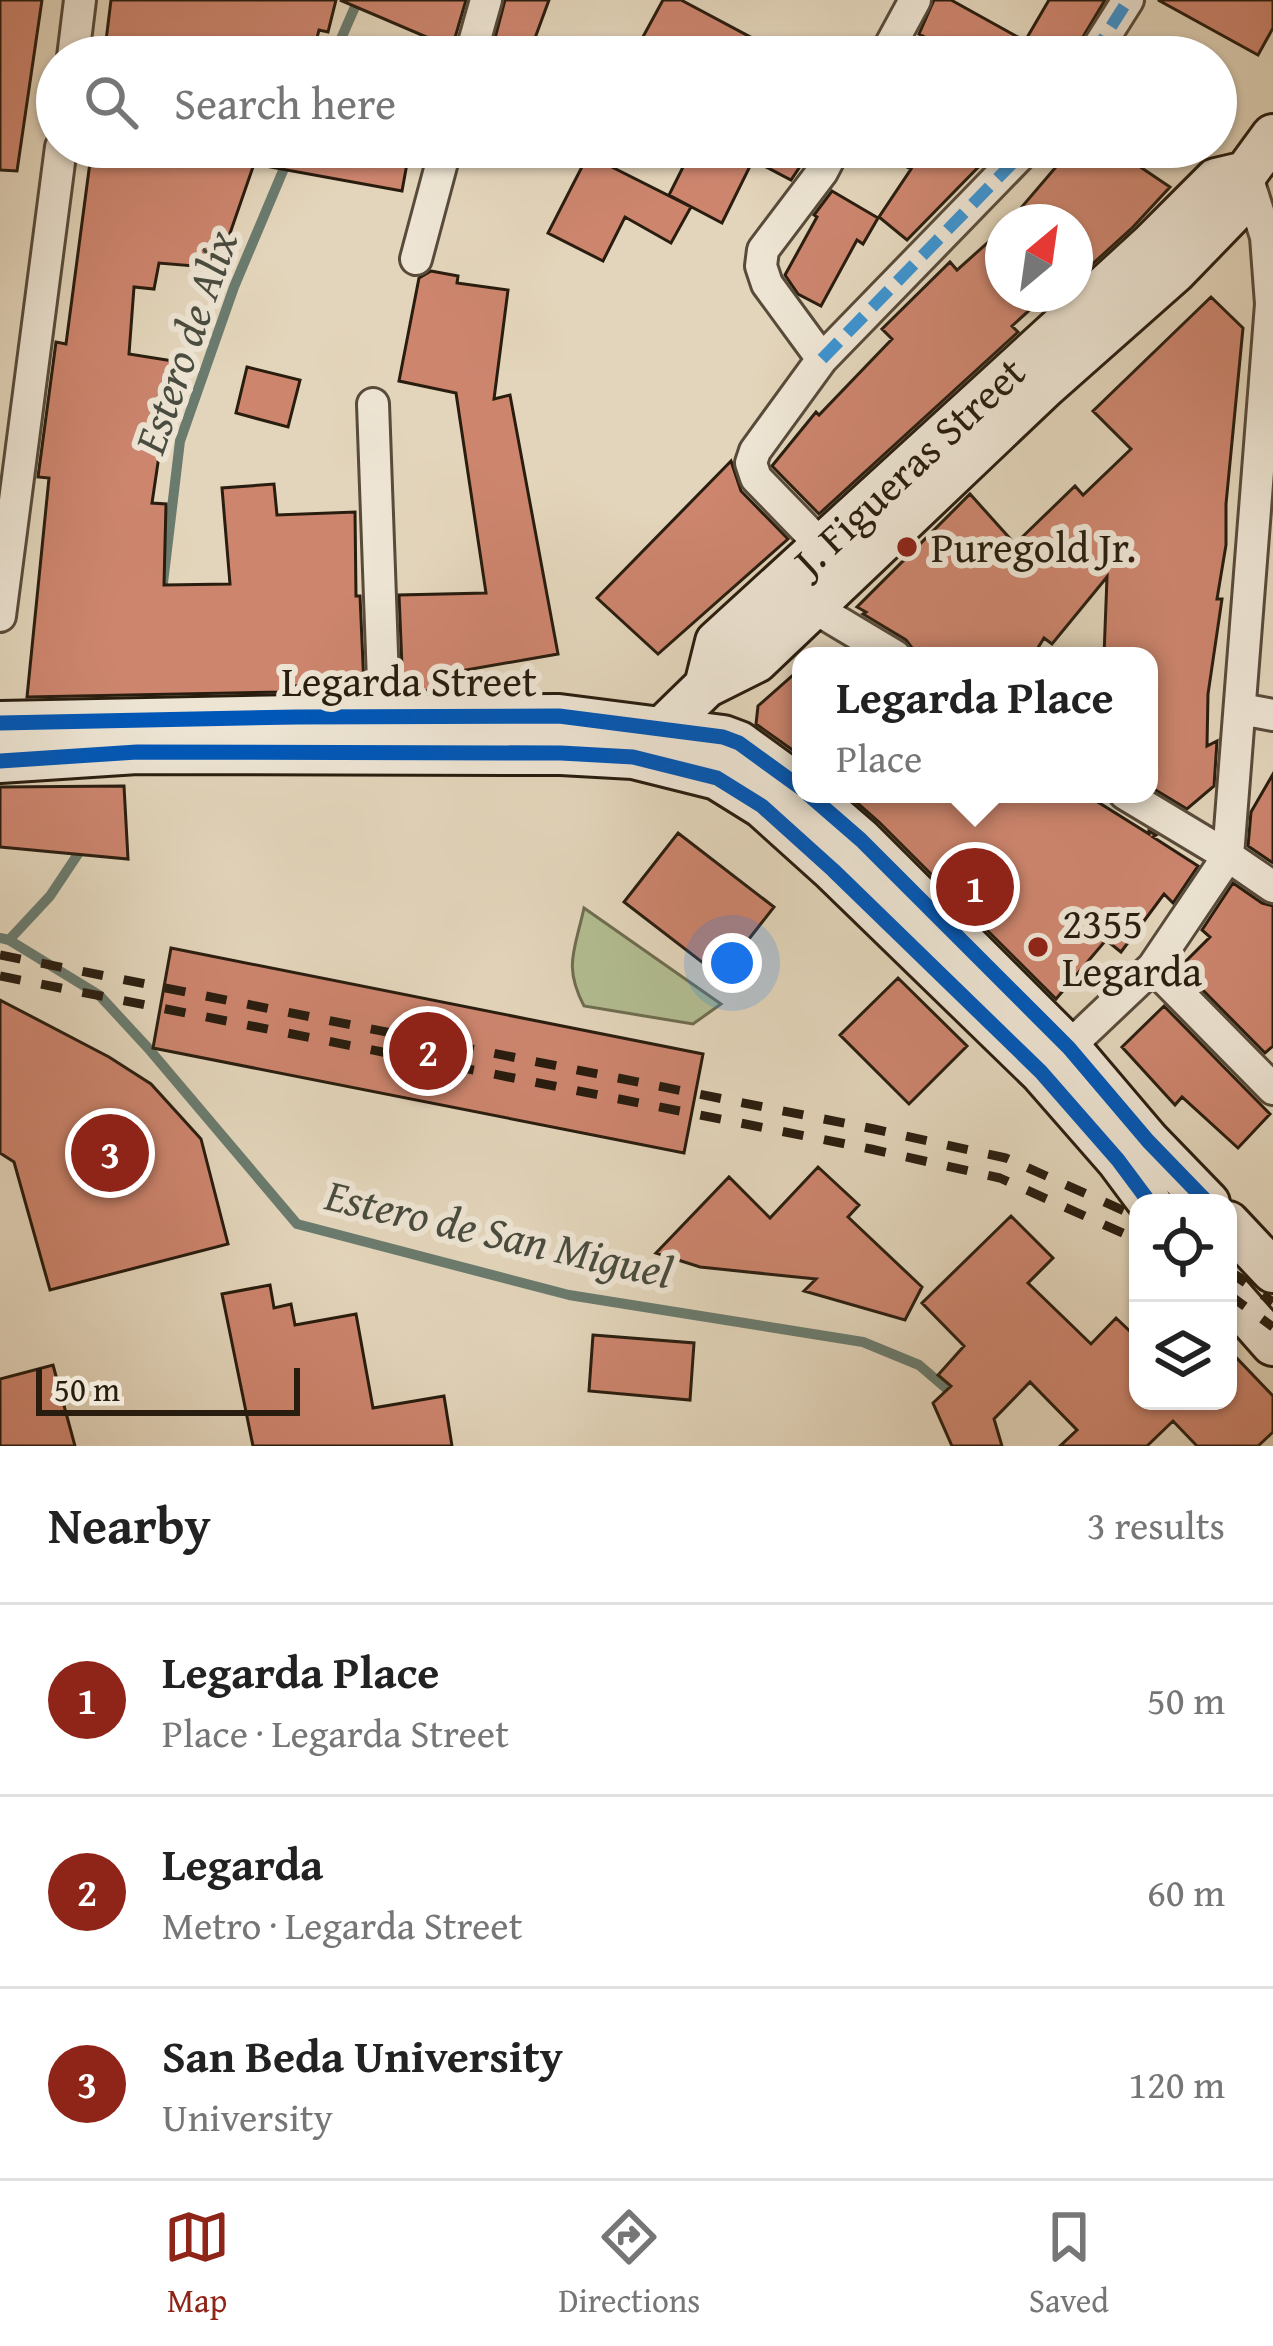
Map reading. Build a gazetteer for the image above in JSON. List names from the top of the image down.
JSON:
{
  "streets": {
    "main road": ["J. Figueras Street", "Legarda Street"]
  },
  "crossings": [
    ["J. Figueras Street", "Legarda Street"]
  ],
  "water": ["Estero de Alix", "Estero de San Miguel"],
  "places": ["Puregold Jr.", "2355 Legarda"],
  "scale_bar": "50 m",
  "north": "top right",
  "page": {
    "search": "Search here",
    "popup": ["Legarda Place", "Place"],
    "pins": ["1", "2", "3"],
    "scale": "50 m",
    "heading": ["Nearby", "3 results"],
    "list": [
      {
        "mark": "1",
        "name": "Legarda Place",
        "note": "Place · Legarda Street",
        "value": "50 m"
      },
      {
        "mark": "2",
        "name": "Legarda",
        "note": "Metro · Legarda Street",
        "value": "60 m"
      },
      {
        "mark": "3",
        "name": "San Beda University",
        "note": "University",
        "value": "120 m"
      }
    ],
    "nav": ["Map", "Directions", "Saved"]
  }
}
